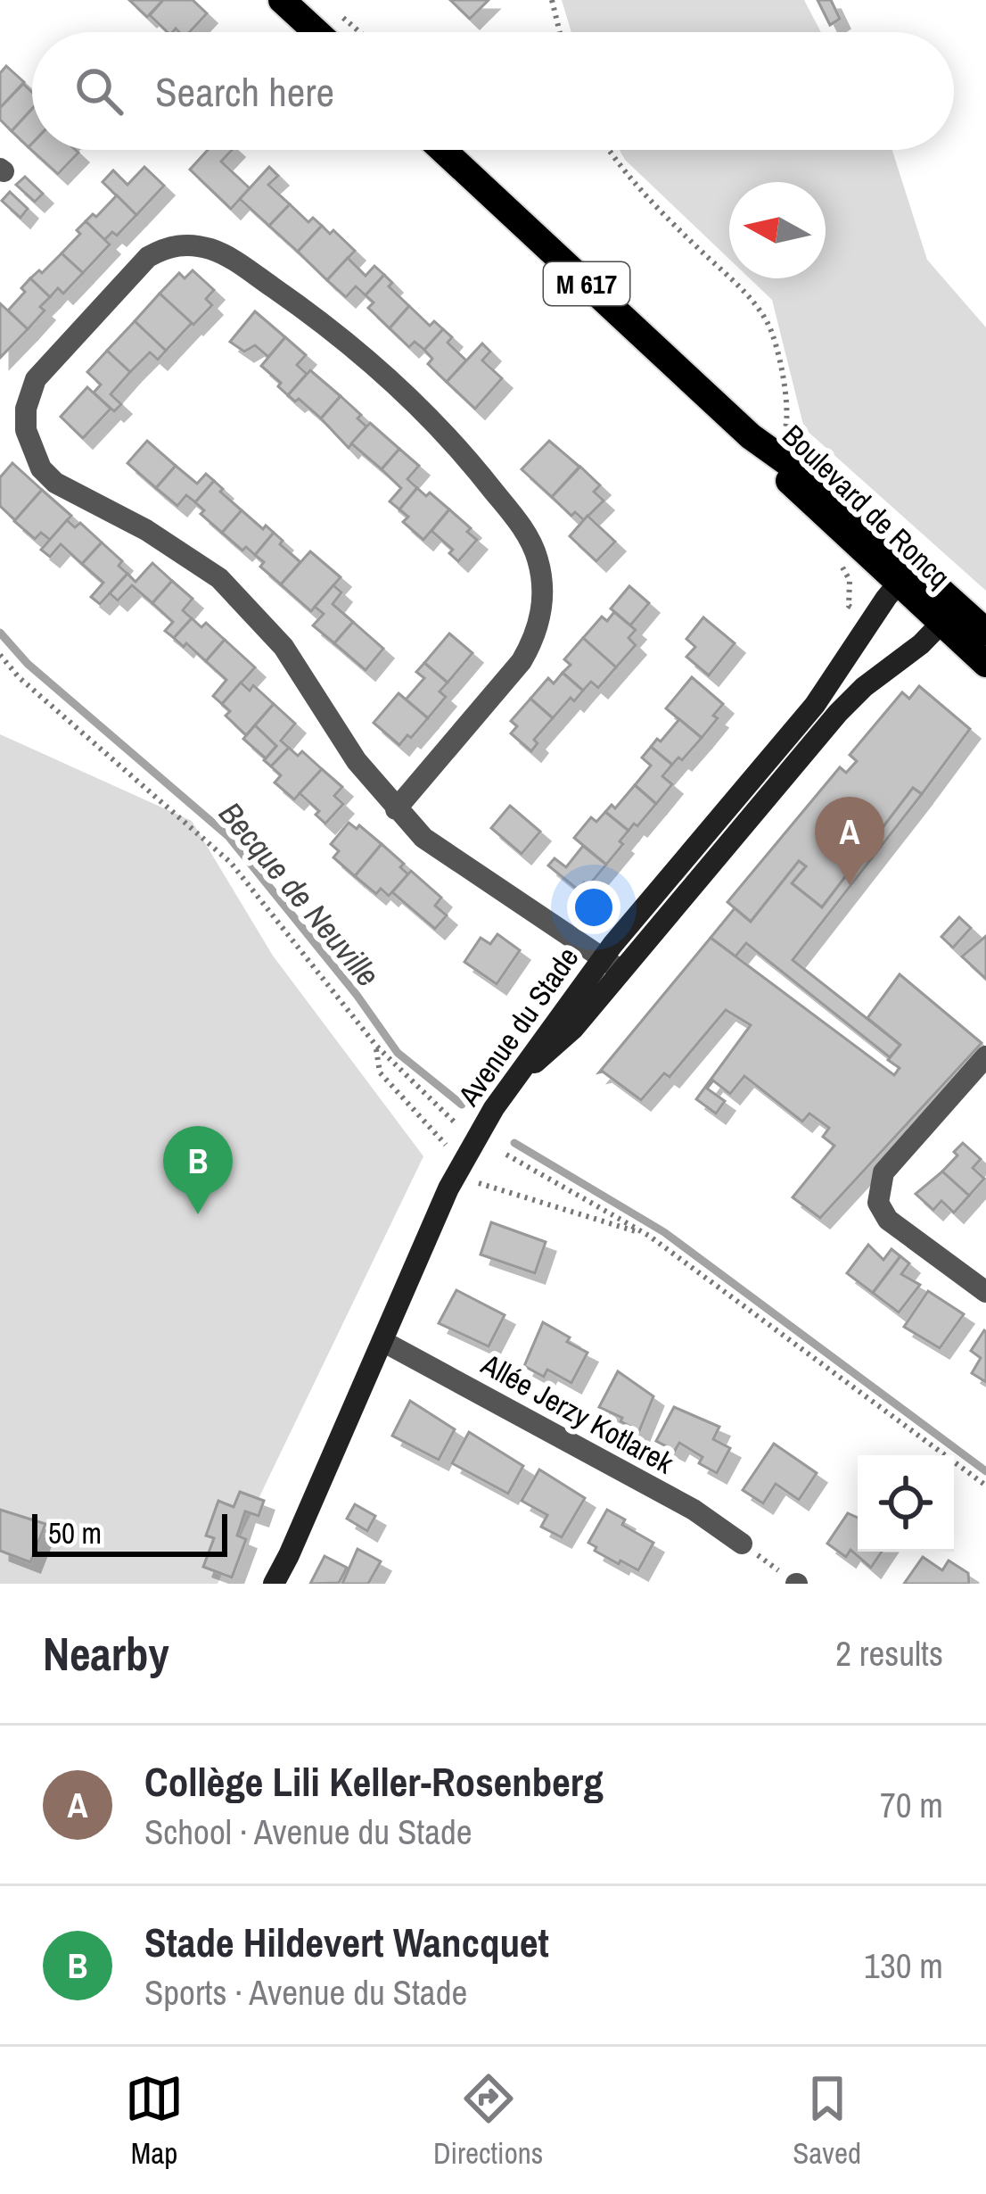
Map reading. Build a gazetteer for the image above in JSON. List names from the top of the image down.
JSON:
{
  "streets": {
    "main road": ["M 617", "Boulevard de Roncq", "Avenue du Stade"],
    "street": ["Allée Jerzy Kotlarek"]
  },
  "crossings": [
    ["Boulevard de Roncq", "Avenue du Stade"],
    ["Avenue du Stade", "Allée Jerzy Kotlarek"]
  ],
  "water": ["Becque de Neuville"],
  "scale_bar": "50 m",
  "north": "left",
  "page": {
    "search": "Search here",
    "pins": ["A", "B"],
    "scale": "50 m",
    "heading": ["Nearby", "2 results"],
    "list": [
      {
        "mark": "A",
        "name": "Collège Lili Keller-Rosenberg",
        "note": "School · Avenue du Stade",
        "value": "70 m"
      },
      {
        "mark": "B",
        "name": "Stade Hildevert Wancquet",
        "note": "Sports · Avenue du Stade",
        "value": "130 m"
      }
    ],
    "nav": ["Map", "Directions", "Saved"]
  }
}
